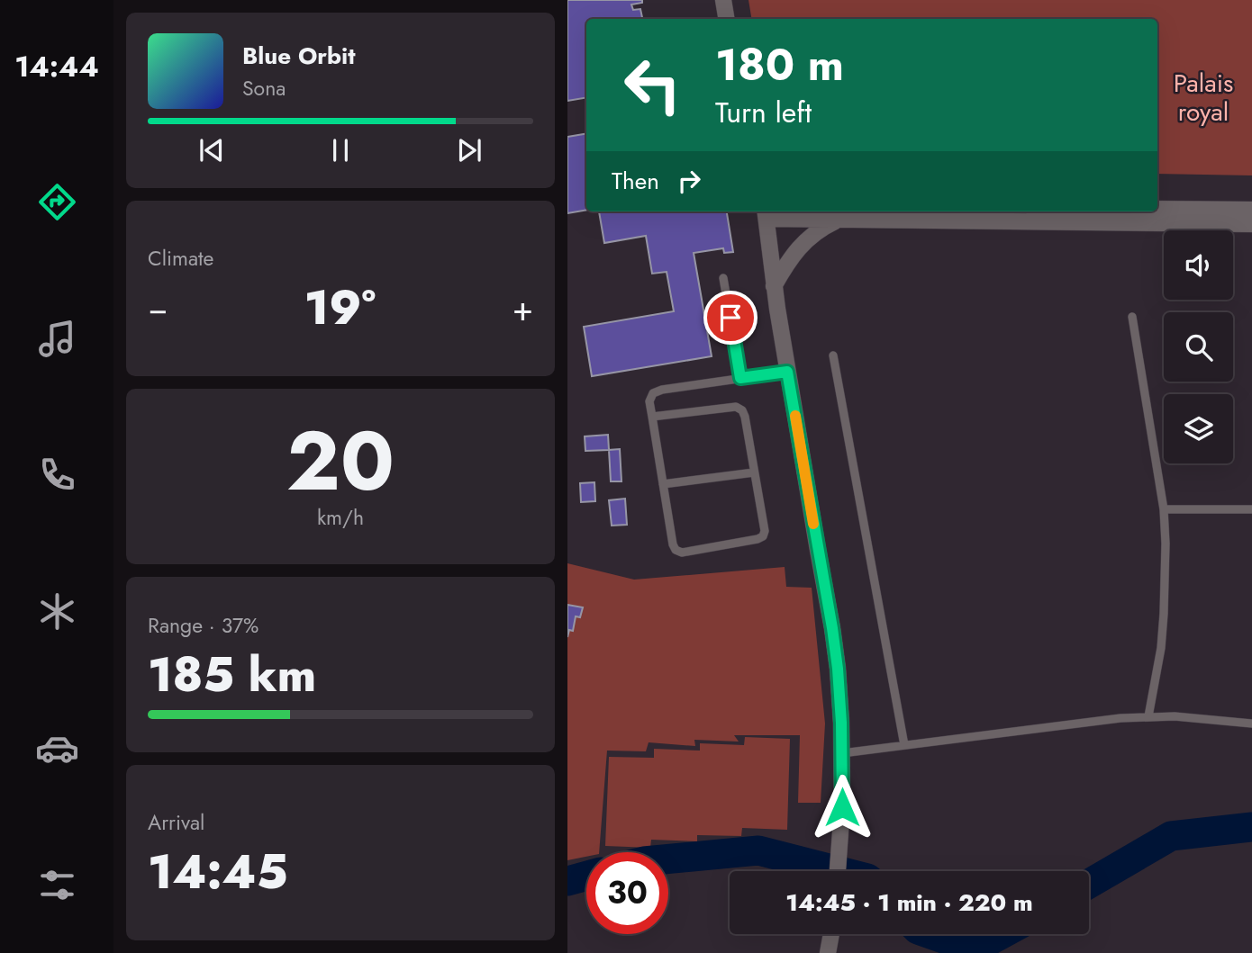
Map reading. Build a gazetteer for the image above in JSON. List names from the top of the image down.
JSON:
{
  "parks": ["Palais royal"],
  "page": {
    "tabs": "14:44",
    "turn": ["180 m", "Turn left"],
    "song": ["Blue Orbit", "Sona"],
    "then": "Then",
    "tile": [
      "Climate",
      ["20", "km/h"],
      ["Range · 37%", "185 km"],
      ["Arrival", "14:45"]
    ],
    "heat": ["−", "19°", "+"],
    "limit": "30",
    "trip": "14:45 · 1 min · 220 m"
  }
}
